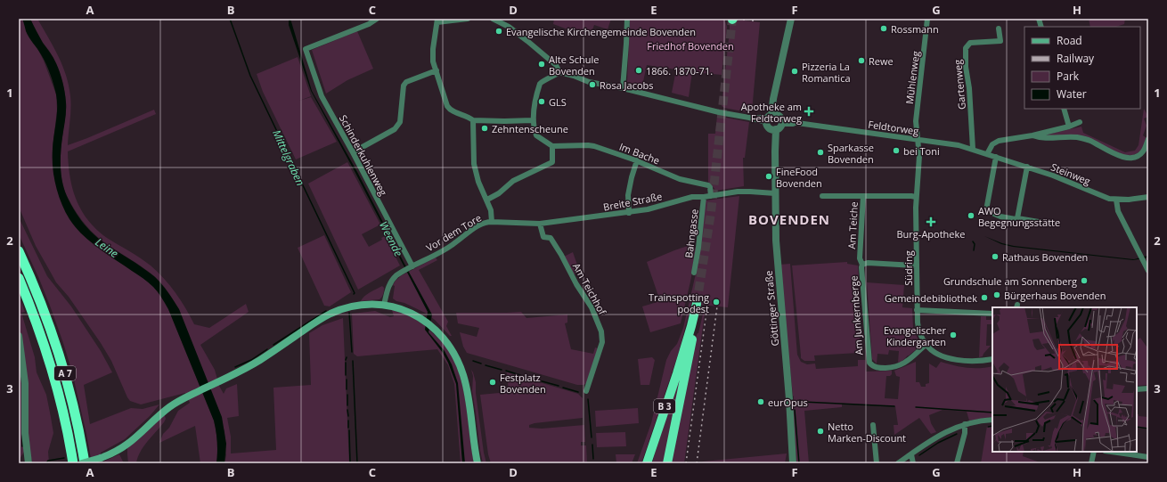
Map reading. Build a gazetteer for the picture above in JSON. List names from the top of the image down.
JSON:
{
  "streets": {
    "highway": ["A 7", "B 3"],
    "street": [
      "Mühlenweg",
      "Gartenweg",
      "Feldtorweg",
      "Im Bache",
      "Schinderkuhlenweg",
      "Steinweg",
      "Breite Straße",
      "Am Teiche",
      "Vor dem Tore",
      "Bahngasse",
      "Südring",
      "Am Teichhof",
      "Göttinger Straße",
      "Am Junkernberge"
    ]
  },
  "crossings": [
    ["Mühlenweg", "Feldtorweg"],
    ["Mühlenweg", "Südring"],
    ["Gartenweg", "Feldtorweg"],
    ["Feldtorweg", "Steinweg"],
    ["Feldtorweg", "Südring"],
    ["Feldtorweg", "Göttinger Straße"],
    ["Im Bache", "Breite Straße"],
    ["Schinderkuhlenweg", "Vor dem Tore"],
    ["Breite Straße", "Vor dem Tore"],
    ["Breite Straße", "Bahngasse"],
    ["Breite Straße", "Am Teichhof"],
    ["Breite Straße", "Göttinger Straße"],
    ["Am Teiche", "Südring"],
    ["Am Teiche", "Am Junkernberge"],
    ["Südring", "Am Junkernberge"]
  ],
  "districts": ["BOVENDEN"],
  "water": ["Mittelgraben", "Weende", "Leine"],
  "parks": ["Friedhof Bovenden"],
  "places": {
    "other": [
      "Rossmann",
      "Evangelische Kirchengemeinde Bovenden",
      "Rewe",
      "Alte Schule Bovenden",
      "1866. 1870-71.",
      "Pizzeria La Romantica",
      "Rosa Jacobs",
      "GLS",
      "Zehntenscheune",
      "bei Toni",
      "Sparkasse Bovenden",
      "FineFood Bovenden",
      "AWO Begegnungsstätte",
      "Rathaus Bovenden",
      "Grundschule am Sonnenberg",
      "Bürgerhaus Bovenden",
      "Gemeindebibliothek",
      "Trainspotting podest",
      "Evangelischer Kindergarten",
      "Festplatz Bovenden",
      "eurOpus",
      "Netto Marken-Discount"
    ],
    "health": ["Apotheke am Feldtorweg", "Burg-Apotheke"]
  },
  "legend": [
    "Road",
    "Railway",
    "Park",
    "Water"
  ],
  "grid": {
    "columns": [
      "A",
      "B",
      "C",
      "D",
      "E",
      "F",
      "G",
      "H"
    ],
    "rows": ["1", "2", "3"]
  }
}
